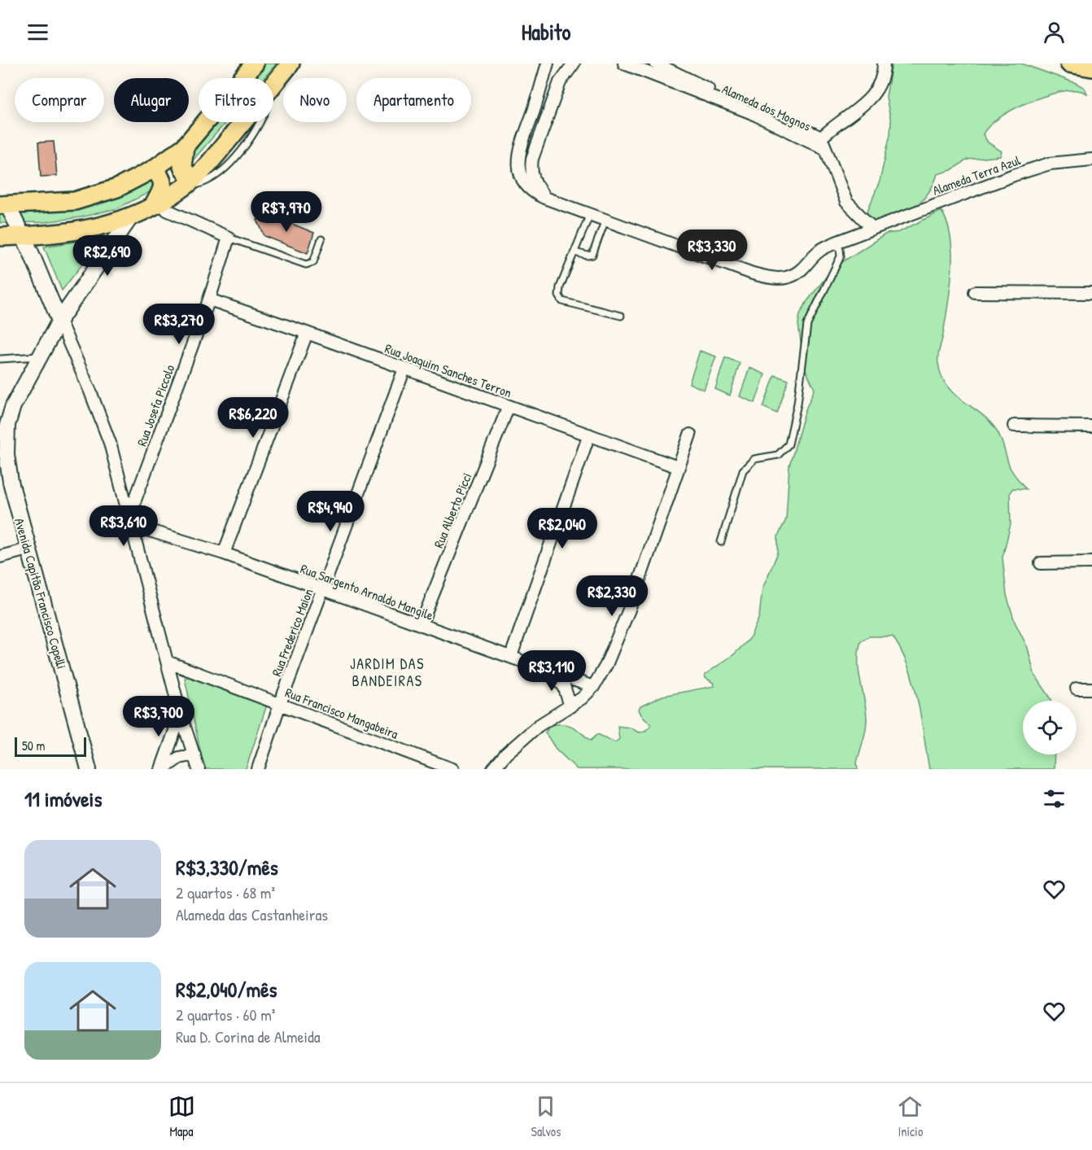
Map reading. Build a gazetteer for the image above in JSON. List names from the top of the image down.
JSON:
{
  "streets": {
    "main road": ["Avenida Capitão Francisco Copelli"],
    "street": [
      "Alameda dos Mognos",
      "Alameda Terra Azul",
      "Rua Joaquim Sanches Terron",
      "Rua Josefa Piccolo",
      "Rua Alberto Picci",
      "Rua Sargento Arnaldo Mangile",
      "Rua Frederico Maion",
      "Rua Francisco Mangabeira"
    ]
  },
  "crossings": [
    ["Rua Joaquim Sanches Terron", "Rua Josefa Piccolo"],
    ["Rua Joaquim Sanches Terron", "Rua Alberto Picci"],
    ["Rua Joaquim Sanches Terron", "Rua Frederico Maion"],
    ["Rua Josefa Piccolo", "Rua Sargento Arnaldo Mangile"],
    ["Rua Alberto Picci", "Rua Sargento Arnaldo Mangile"],
    ["Rua Sargento Arnaldo Mangile", "Rua Frederico Maion"],
    ["Rua Frederico Maion", "Rua Francisco Mangabeira"]
  ],
  "districts": ["JARDIM DAS BANDEIRAS"],
  "scale_bar": "50 m",
  "page": {
    "header": "Habito",
    "chip": [
      "Comprar",
      "Alugar",
      "Filtros",
      "Novo",
      "Apartamento"
    ],
    "price": [
      "R$7,970",
      "R$3,330",
      "R$2,690",
      "R$3,270",
      "R$6,220",
      "R$4,940",
      "R$3,610",
      "R$2,040",
      "R$2,330",
      "R$3,110",
      "R$3,700"
    ],
    "scale": "50 m",
    "heading": "11 imóveis",
    "list": [
      {
        "name": "R$3,330/mês",
        "note": "2 quartos · 68 m² · Alameda das Castanheiras"
      },
      {
        "name": "R$2,040/mês",
        "note": "2 quartos · 60 m² · Rua D. Corina de Almeida"
      }
    ],
    "tabs": ["Mapa", "Salvos", "Início"]
  }
}
